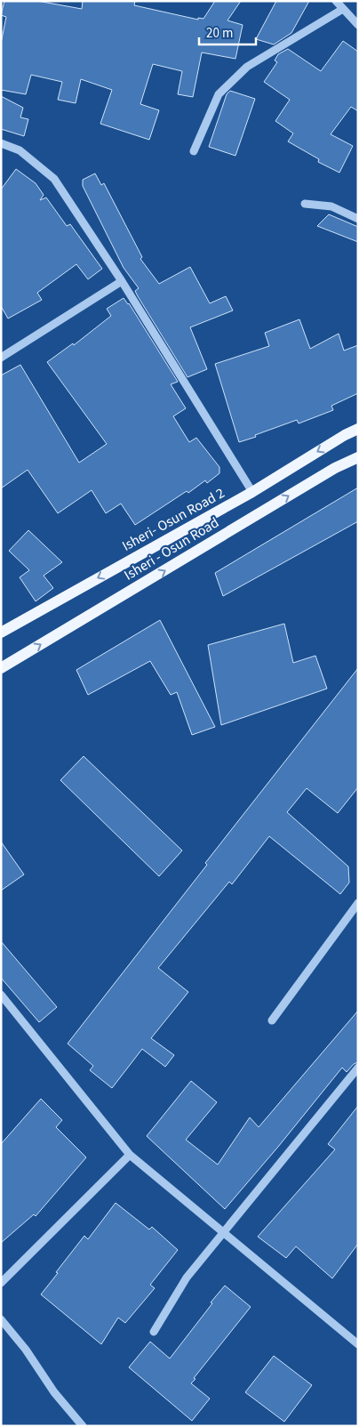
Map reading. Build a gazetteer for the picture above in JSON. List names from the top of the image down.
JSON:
{
  "streets": {
    "main road": ["Isheri- Osun Road 2", "Isheri - Osun Road"]
  },
  "one_way": ["Isheri- Osun Road 2", "Isheri - Osun Road"],
  "scale_bar": "20 m"
}
